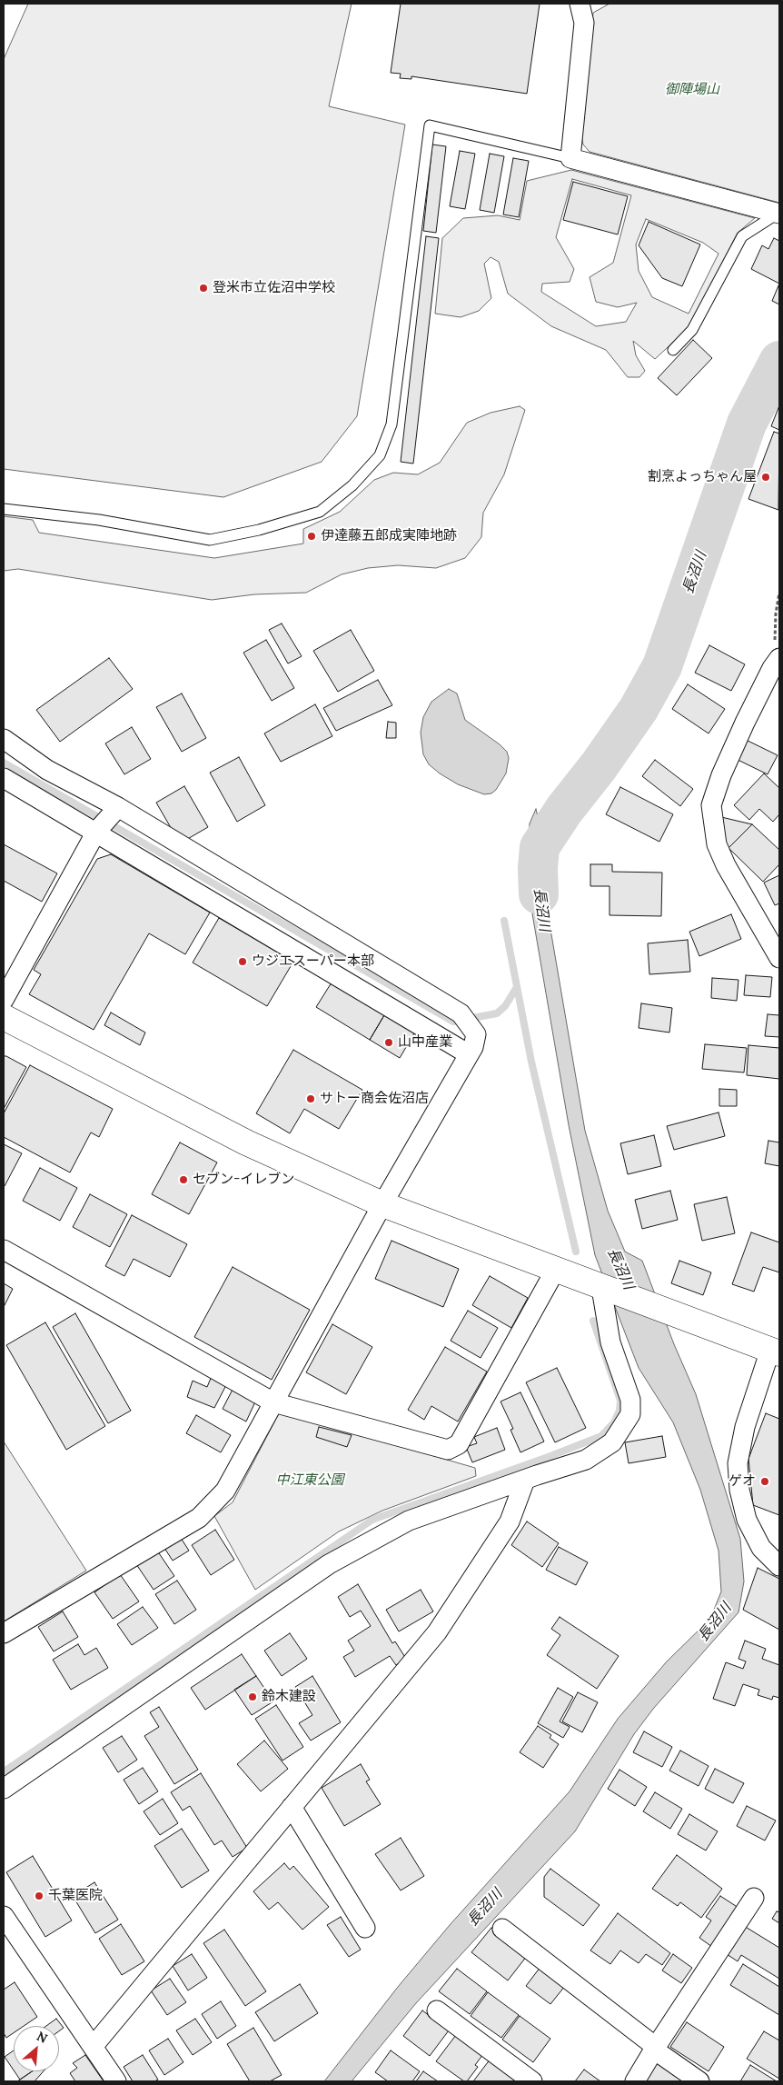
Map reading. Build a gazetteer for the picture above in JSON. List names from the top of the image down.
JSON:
{
  "water": ["長沼川"],
  "parks": ["御陣場山", "中江東公園"],
  "places": [
    "登米市立佐沼中学校",
    "割烹よっちゃん屋",
    "伊達藤五郎成実陣地跡",
    "ウジエスーパー本部",
    "山中産業",
    "サトー商会佐沼店",
    "セブン-イレブン",
    "ゲオ",
    "鈴木建設",
    "千葉医院"
  ],
  "north": "top right"
}
